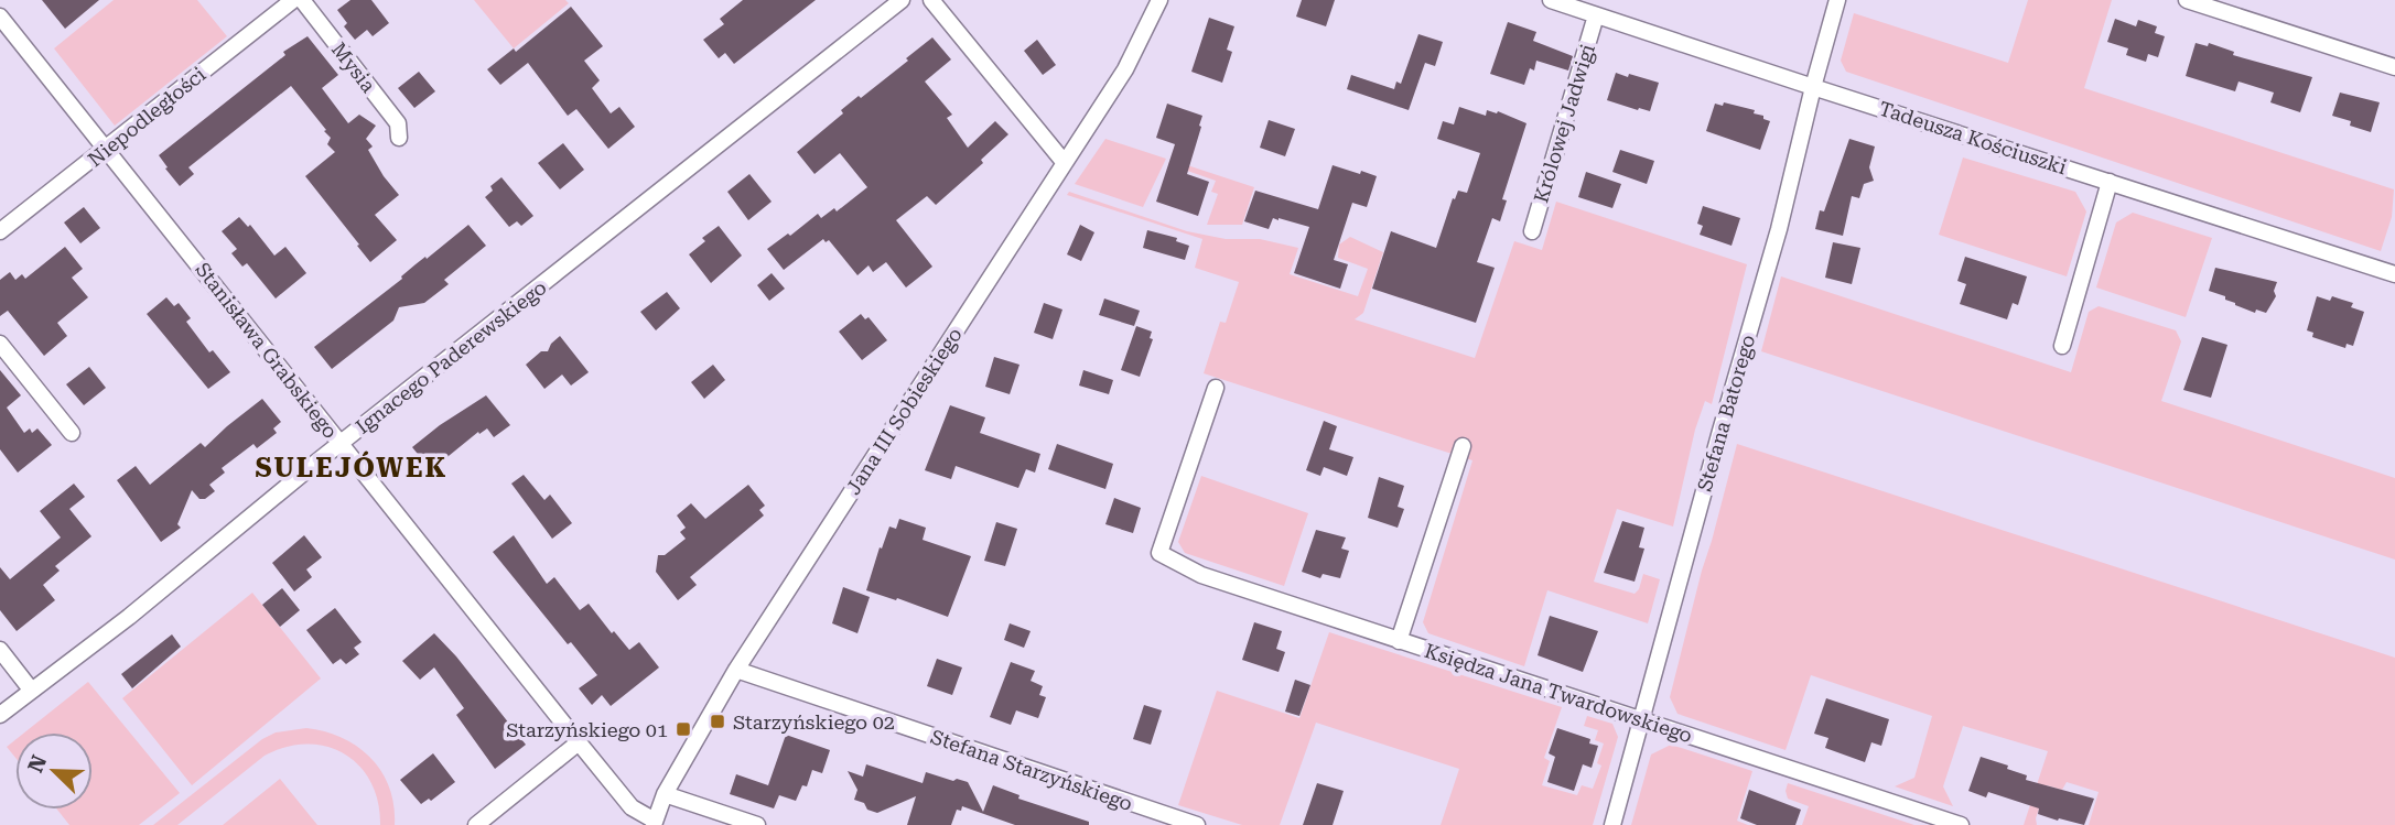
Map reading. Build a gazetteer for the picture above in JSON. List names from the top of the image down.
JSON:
{
  "streets": {
    "street": [
      "Mysia",
      "Niepodległości",
      "Królowej Jadwigi",
      "Tadeusza Kościuszki",
      "Stanisława Grabskiego",
      "Ignacego Paderewskiego",
      "Jana III Sobieskiego",
      "Stefana Batorego",
      "Księdza Jana Twardowskiego",
      "Stefana Starzyńskiego"
    ]
  },
  "crossings": [
    ["Niepodległości", "Stanisława Grabskiego"],
    ["Królowej Jadwigi", "Tadeusza Kościuszki"],
    ["Tadeusza Kościuszki", "Stefana Batorego"],
    ["Stanisława Grabskiego", "Ignacego Paderewskiego"],
    ["Stanisława Grabskiego", "Jana III Sobieskiego"],
    ["Jana III Sobieskiego", "Stefana Starzyńskiego"],
    ["Stefana Batorego", "Księdza Jana Twardowskiego"]
  ],
  "districts": ["SULEJÓWEK"],
  "places": {
    "transit": ["Starzyńskiego 02", "Starzyńskiego 01"]
  },
  "north": "top left"
}
